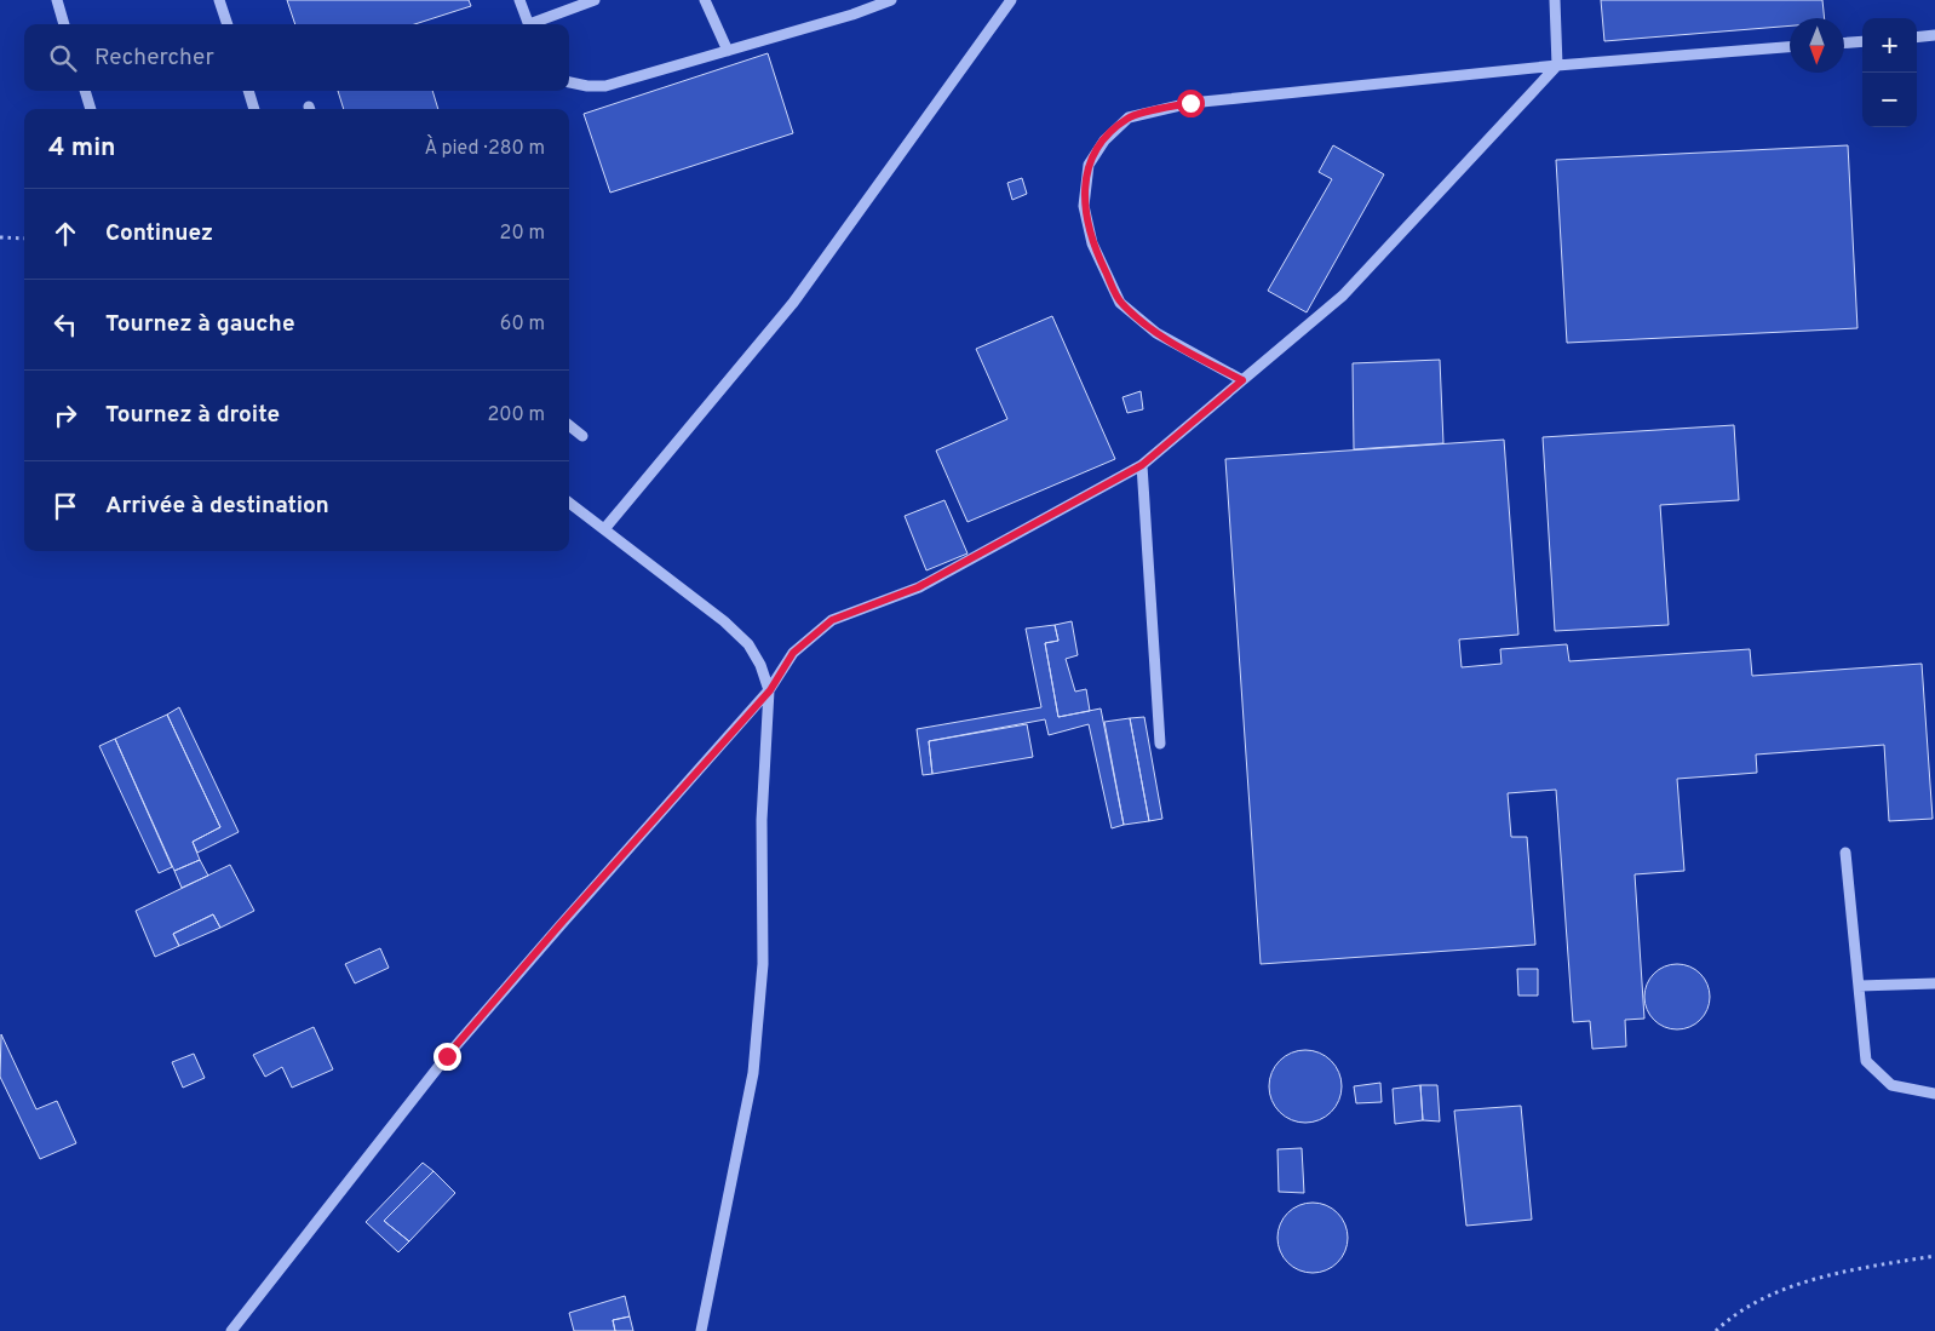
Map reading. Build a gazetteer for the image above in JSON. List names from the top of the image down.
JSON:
{
  "north": "bottom",
  "page": {
    "map_buttons": ["+", "−"],
    "search": "Rechercher",
    "heading": ["4 min", "À pied · 280 m"],
    "list": [
      ["Continuez", "20 m"],
      ["Tournez à gauche", "60 m"],
      ["Tournez à droite", "200 m"],
      "Arrivée à destination"
    ]
  }
}
